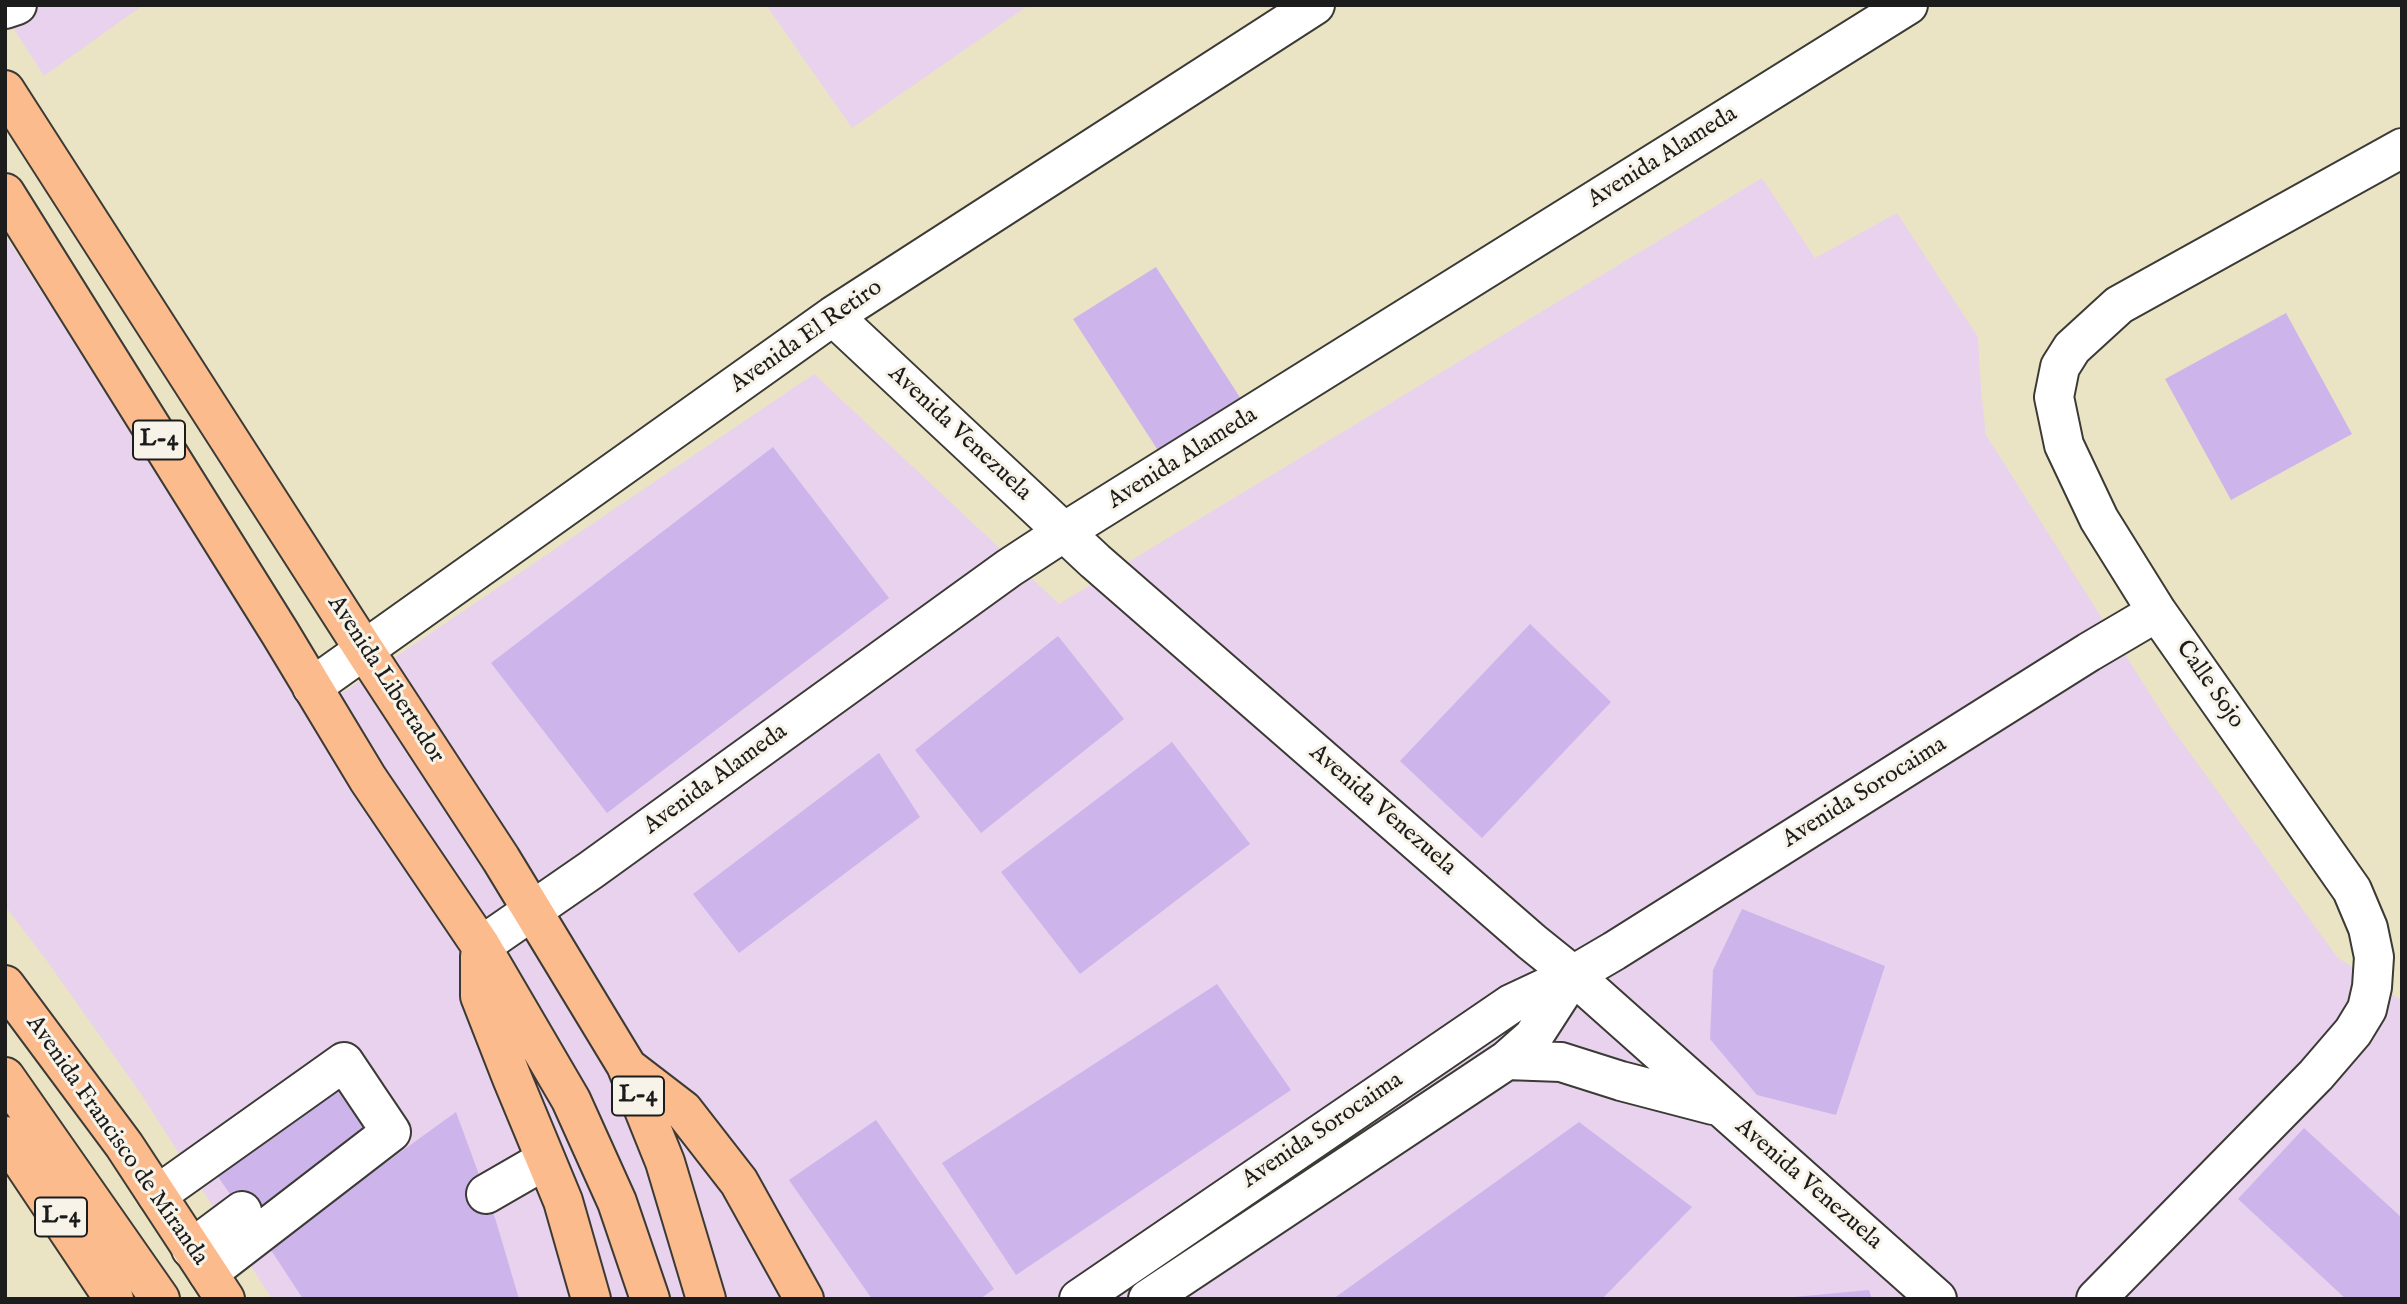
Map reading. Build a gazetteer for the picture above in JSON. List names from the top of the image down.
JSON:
{
  "streets": {
    "main road": ["L-4", "Avenida Libertador", "Avenida Francisco de Miranda"],
    "street": [
      "Avenida Alameda",
      "Avenida El Retiro",
      "Avenida Venezuela",
      "Calle Sojo",
      "Avenida Sorocaima"
    ]
  },
  "crossings": [
    ["Avenida Alameda", "Avenida Venezuela"],
    ["Avenida Alameda", "L-4"],
    ["Avenida Alameda", "Avenida Libertador"],
    ["Avenida El Retiro", "Avenida Venezuela"],
    ["Avenida El Retiro", "L-4"],
    ["Avenida El Retiro", "Avenida Libertador"],
    ["Avenida Venezuela", "Avenida Sorocaima"],
    ["L-4", "Avenida Libertador"],
    ["Calle Sojo", "Avenida Sorocaima"]
  ]
}
